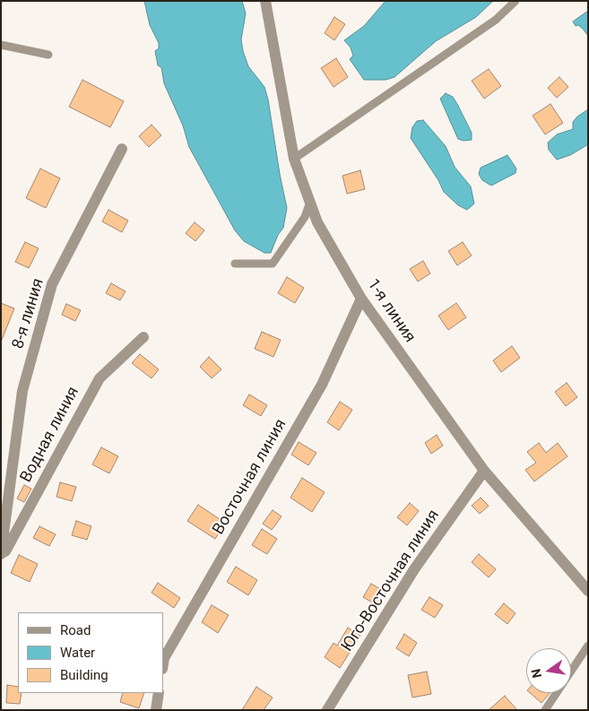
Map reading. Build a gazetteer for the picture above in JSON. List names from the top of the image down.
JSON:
{
  "streets": {
    "street": [
      "1-я линия",
      "8-я линия",
      "Водная линия",
      "Восточная линия",
      "Юго-Восточная линия"
    ]
  },
  "crossings": [
    ["1-я линия", "Восточная линия"],
    ["1-я линия", "Юго-Восточная линия"]
  ],
  "legend": ["Road", "Water", "Building"],
  "north": "left"
}
